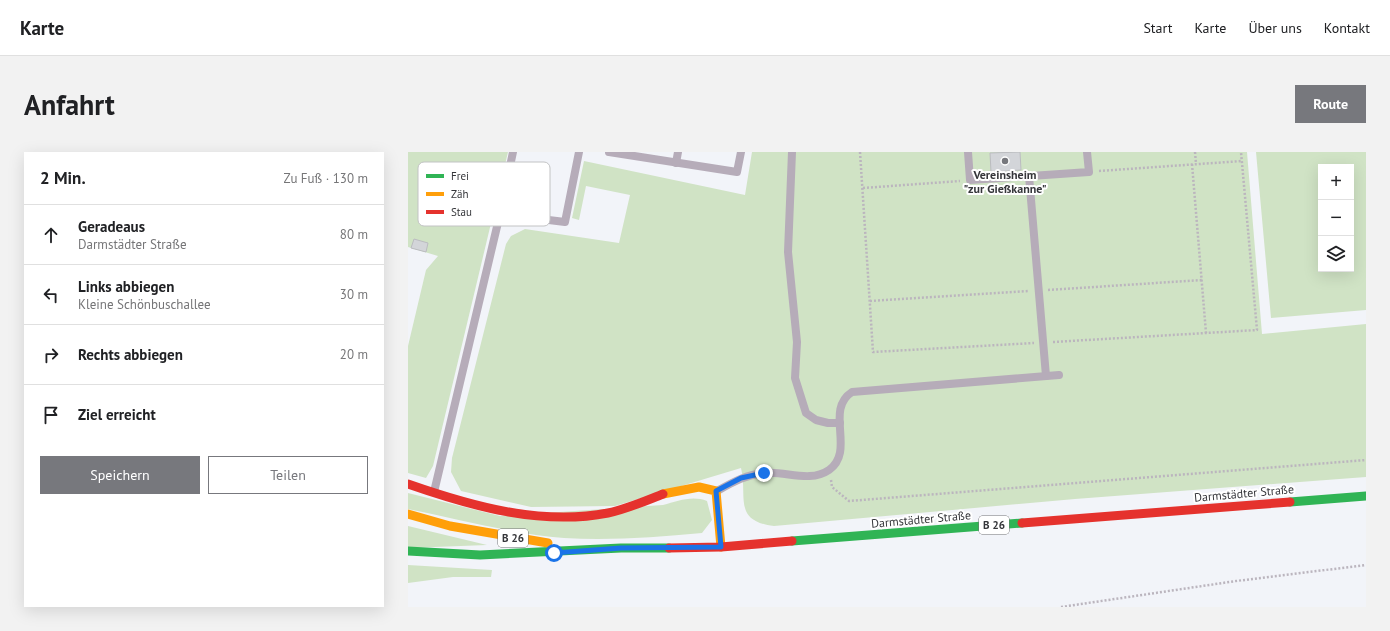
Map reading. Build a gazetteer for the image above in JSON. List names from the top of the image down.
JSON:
{
  "streets": {
    "main road": ["Darmstädter Straße", "B 26"]
  },
  "places": ["Vereinsheim \"zur Gießkanne\""],
  "legend": ["Frei", "Zäh", "Stau"],
  "page": {
    "header": "Karte",
    "nav": [
      "Start",
      "Karte",
      "Über uns",
      "Kontakt"
    ],
    "buttons": [
      "Route",
      ["Speichern", "Teilen"]
    ],
    "title": "Anfahrt",
    "heading": ["2 Min.", "Zu Fuß · 130 m"],
    "map_buttons": ["+", "−"],
    "list": [
      ["Geradeaus", "Darmstädter Straße", "80 m"],
      ["Links abbiegen", "Kleine Schönbuschallee", "30 m"],
      ["Rechts abbiegen", "20 m"],
      "Ziel erreicht"
    ]
  }
}
